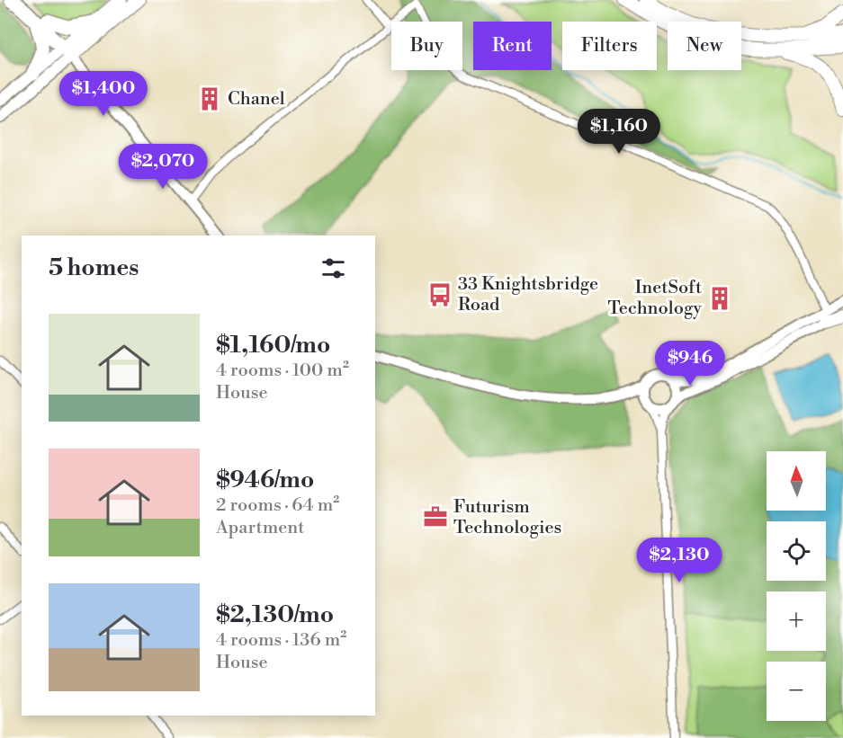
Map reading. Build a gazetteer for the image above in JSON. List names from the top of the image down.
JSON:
{
  "places": {
    "building": ["Chanel", "InetSoft Technology"],
    "bus stop": ["33 Knightsbridge Road"],
    "office": ["Futurism Technologies"]
  },
  "north": "top",
  "page": {
    "chip": [
      "Buy",
      "Rent",
      "Filters",
      "New"
    ],
    "price": [
      "$1,400",
      "$1,160",
      "$2,070",
      "$946",
      "$2,130"
    ],
    "heading": "5 homes",
    "list": [
      {
        "name": "$1,160/mo",
        "note": "4 rooms · 100 m² · House"
      },
      {
        "name": "$946/mo",
        "note": "2 rooms · 64 m² · Apartment"
      },
      {
        "name": "$2,130/mo",
        "note": "4 rooms · 136 m² · House"
      }
    ],
    "map_buttons": ["+", "−"]
  }
}
